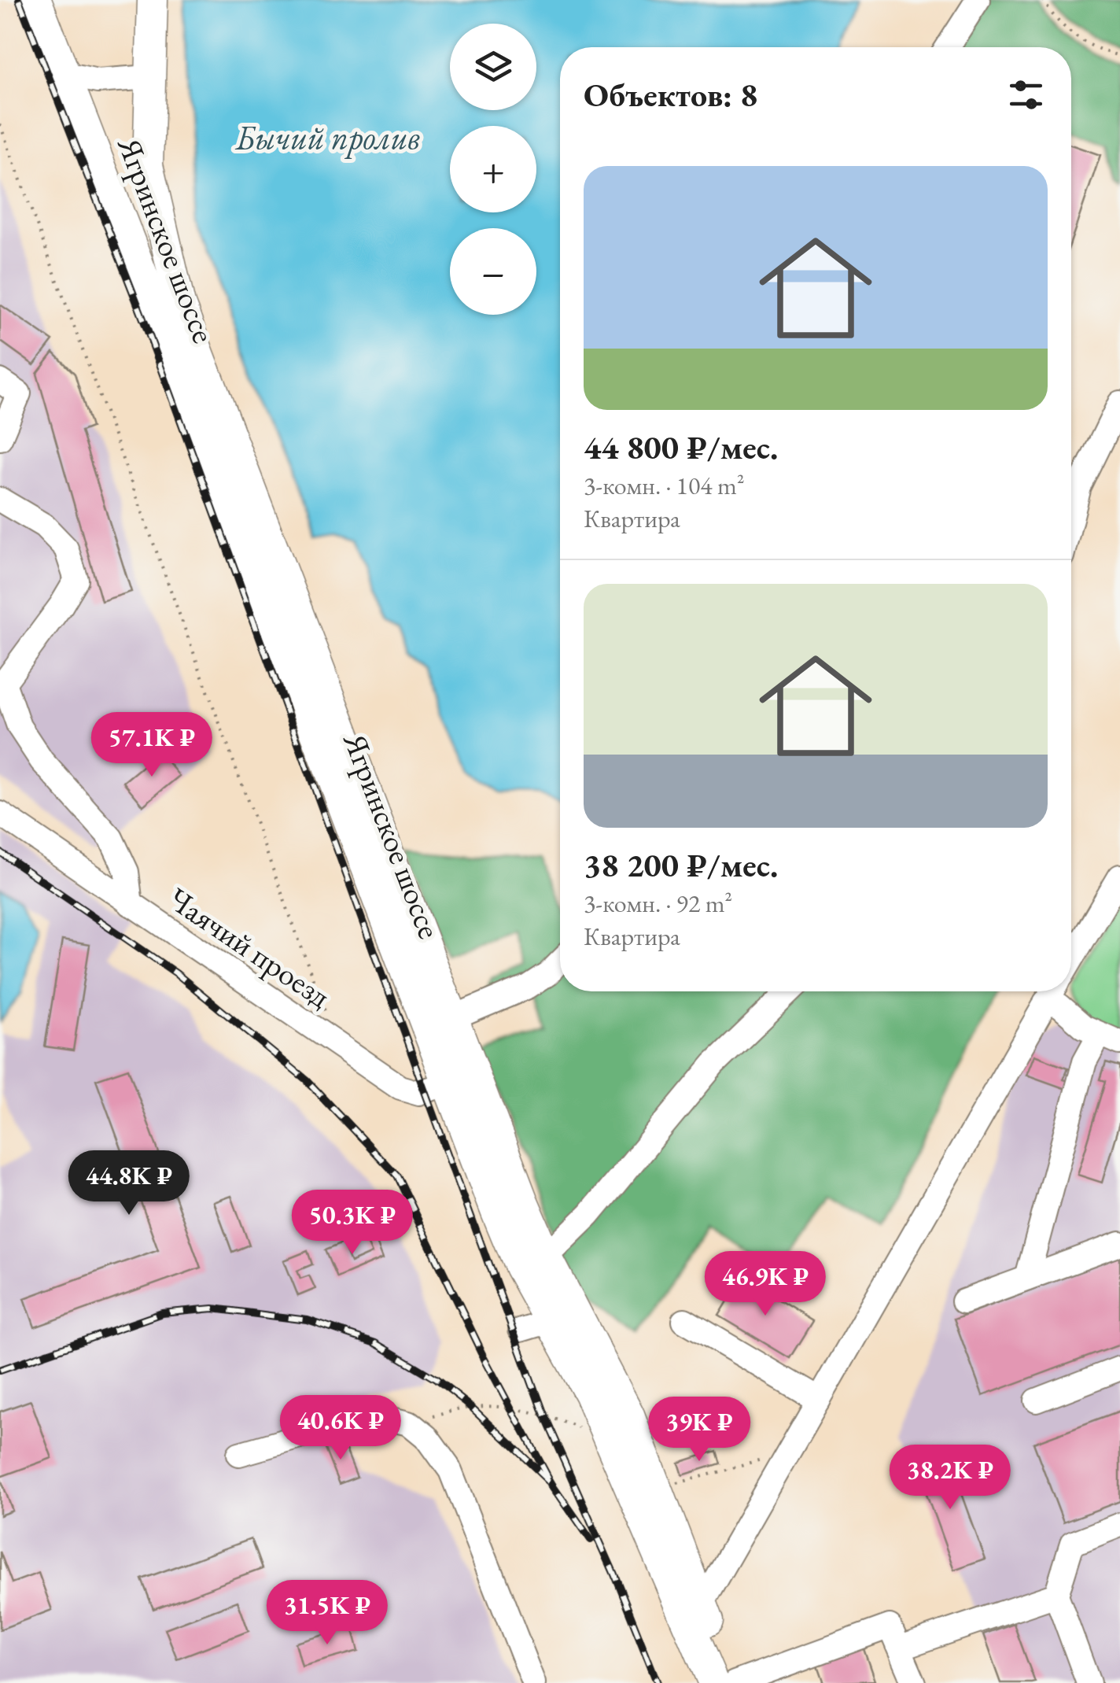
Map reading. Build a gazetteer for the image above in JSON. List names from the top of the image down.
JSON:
{
  "streets": {
    "main road": ["Ягринское шоссе"],
    "street": ["Чаячий проезд"]
  },
  "crossings": [
    ["Ягринское шоссе", "Чаячий проезд"]
  ],
  "water": ["Бычий пролив"],
  "page": {
    "map_buttons": ["+", "−"],
    "heading": "Объектов: 8",
    "list": [
      {
        "name": "44 800 ₽/мес.",
        "note": "3-комн. · 104 m² · Квартира"
      },
      {
        "name": "38 200 ₽/мес.",
        "note": "3-комн. · 92 m² · Квартира"
      }
    ],
    "price": [
      "57.1K ₽",
      "44.8K ₽",
      "50.3K ₽",
      "46.9K ₽",
      "40.6K ₽",
      "39K ₽",
      "38.2K ₽",
      "31.5K ₽"
    ]
  }
}
